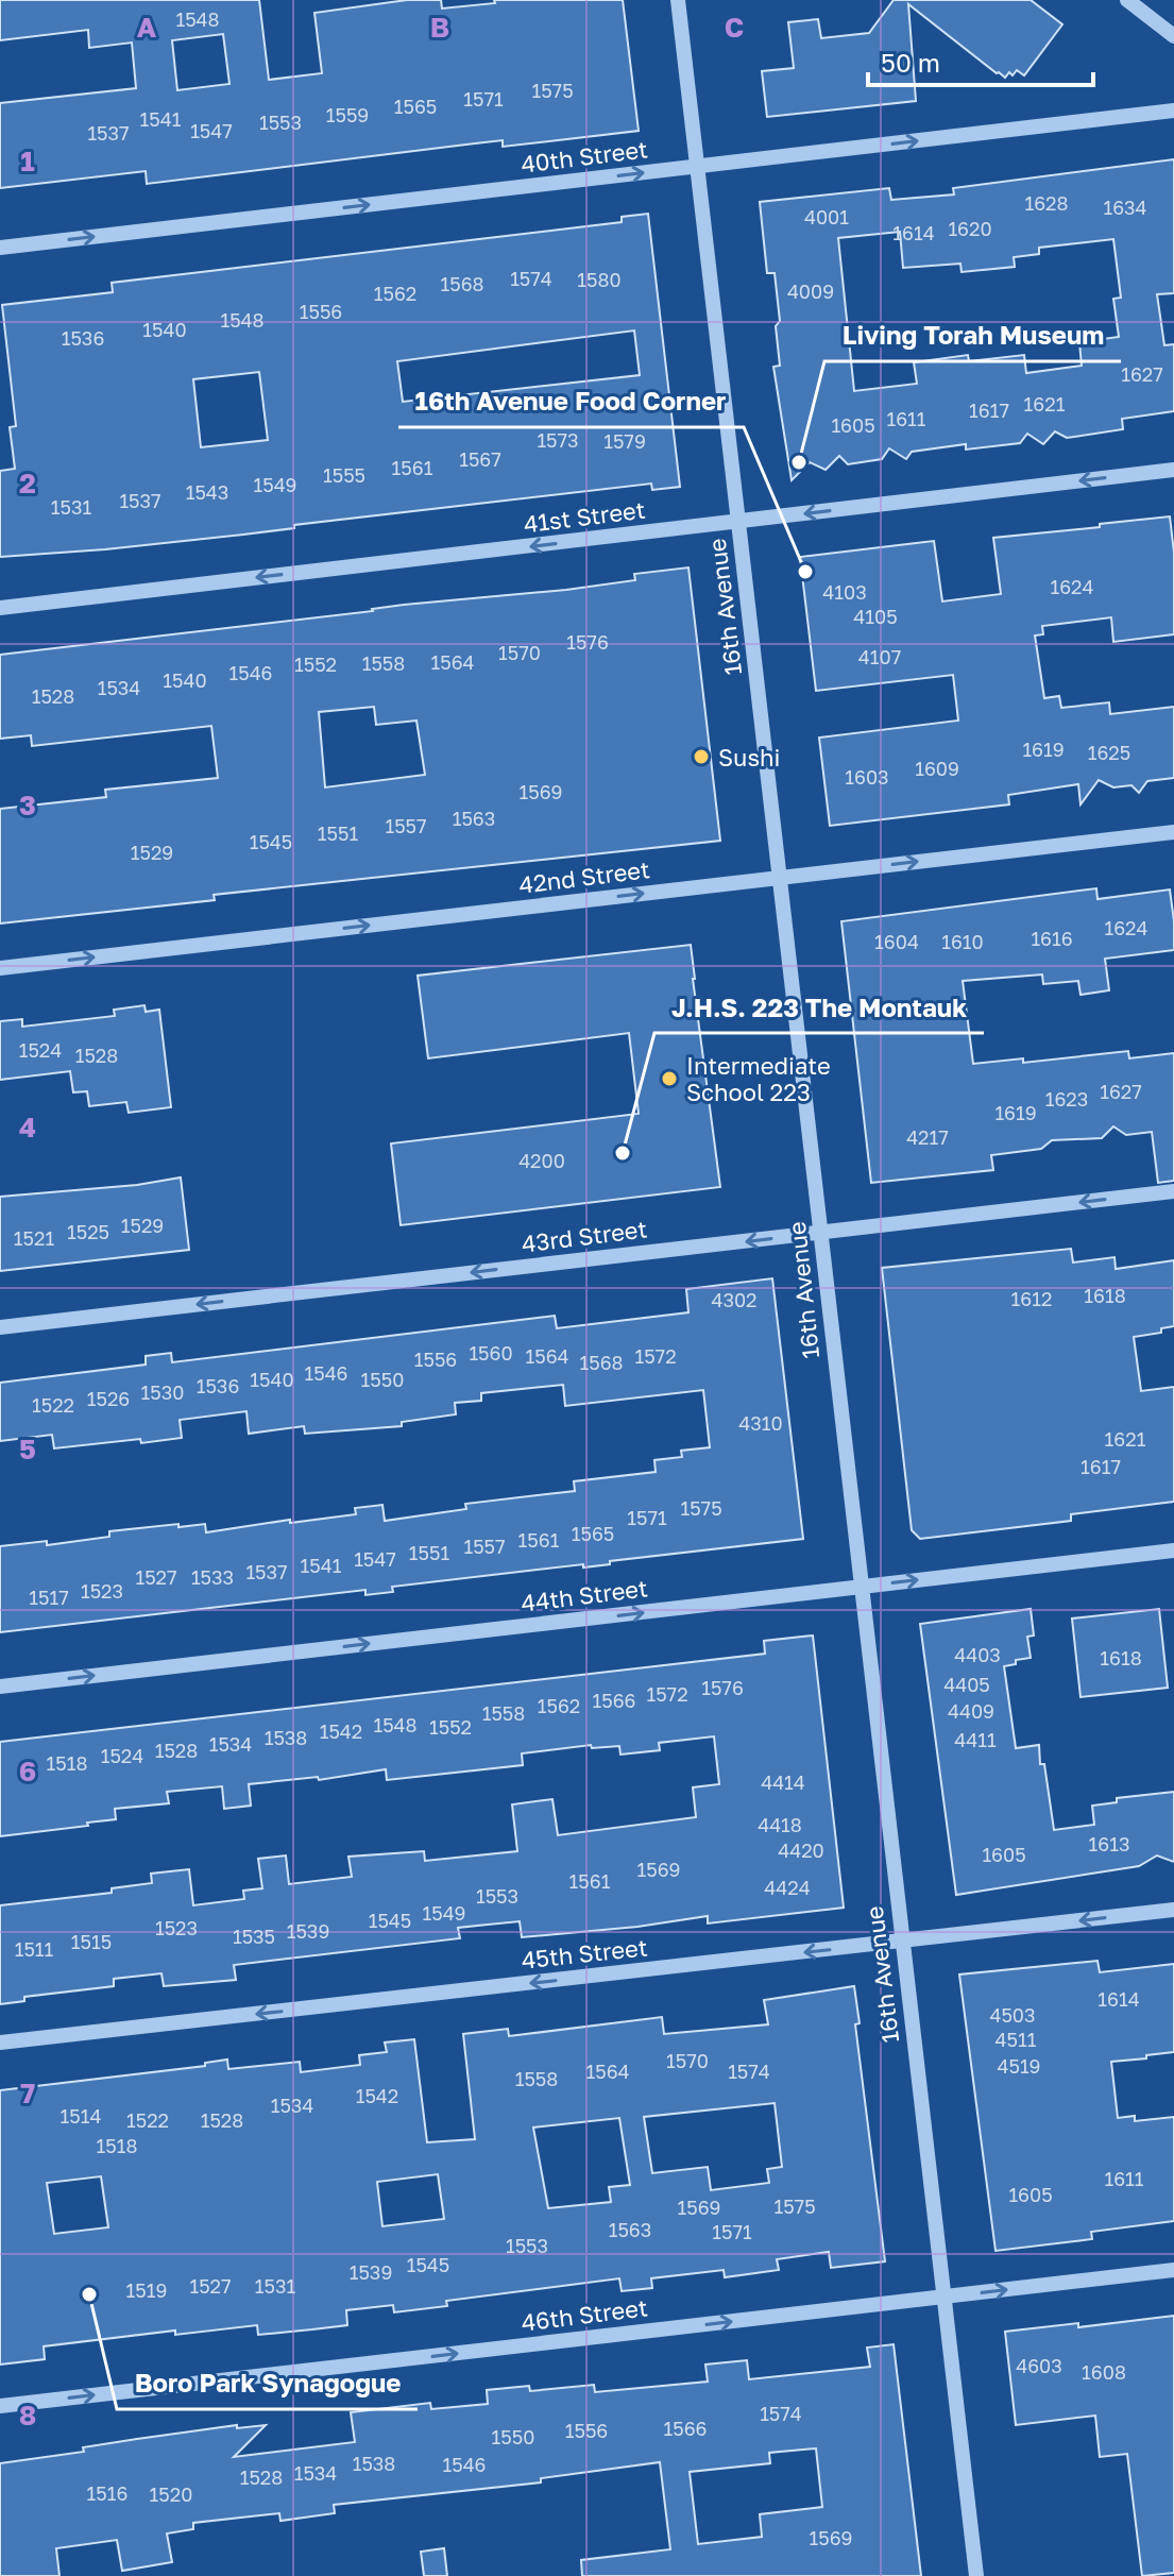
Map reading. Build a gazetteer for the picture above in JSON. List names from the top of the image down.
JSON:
{
  "streets": {
    "street": [
      "40th Street",
      "41st Street",
      "16th Avenue",
      "42nd Street",
      "43rd Street",
      "44th Street",
      "45th Street",
      "46th Street"
    ]
  },
  "crossings": [
    ["40th Street", "16th Avenue"],
    ["41st Street", "16th Avenue"],
    ["16th Avenue", "42nd Street"],
    ["16th Avenue", "43rd Street"],
    ["16th Avenue", "44th Street"],
    ["16th Avenue", "45th Street"],
    ["16th Avenue", "46th Street"]
  ],
  "one_way": [
    "40th Street",
    "41st Street",
    "42nd Street",
    "43rd Street",
    "44th Street",
    "45th Street",
    "46th Street"
  ],
  "places": [
    "Living Torah Museum",
    "16th Avenue Food Corner",
    "Sushi",
    "Intermediate School 223",
    "J.H.S. 223 The Montauk",
    "Boro Park Synagogue"
  ],
  "house_numbers": [
    "1548",
    "1575",
    "1571",
    "1565",
    "1559",
    "1541",
    "1553",
    "1547",
    "1537",
    "1628",
    "1634",
    "4001",
    "1620",
    "1614",
    "1574",
    "1580",
    "1568",
    "4009",
    "1562",
    "1556",
    "1548",
    "1540",
    "1536",
    "1627",
    "1621",
    "1617",
    "1611",
    "1605",
    "1573",
    "1579",
    "1567",
    "1561",
    "1555",
    "1549",
    "1543",
    "1537",
    "1531",
    "1624",
    "4103",
    "4105",
    "1576",
    "1570",
    "4107",
    "1564",
    "1558",
    "1552",
    "1546",
    "1540",
    "1534",
    "1528",
    "1619",
    "1625",
    "1609",
    "1603",
    "1569",
    "1563",
    "1557",
    "1551",
    "1545",
    "1529",
    "1624",
    "1616",
    "1604",
    "1610",
    "1524",
    "1528",
    "1627",
    "1623",
    "1619",
    "4217",
    "4200",
    "1529",
    "1525",
    "1521",
    "1618",
    "1612",
    "4302",
    "1560",
    "1564",
    "1572",
    "1556",
    "1568",
    "1546",
    "1540",
    "1550",
    "1536",
    "1530",
    "1526",
    "1522",
    "4310",
    "1621",
    "1617",
    "1575",
    "1571",
    "1565",
    "1561",
    "1557",
    "1551",
    "1547",
    "1541",
    "1537",
    "1527",
    "1533",
    "1523",
    "1517",
    "4403",
    "1618",
    "4405",
    "1576",
    "1572",
    "1566",
    "1562",
    "4409",
    "1558",
    "1548",
    "1552",
    "1542",
    "1538",
    "4411",
    "1534",
    "1528",
    "1524",
    "1518",
    "4414",
    "4418",
    "1613",
    "4420",
    "1605",
    "1569",
    "1561",
    "4424",
    "1553",
    "1549",
    "1545",
    "1523",
    "1539",
    "1535",
    "1515",
    "1511",
    "1614",
    "4503",
    "4511",
    "1570",
    "4519",
    "1564",
    "1574",
    "1558",
    "1542",
    "1534",
    "1514",
    "1522",
    "1528",
    "1518",
    "1611",
    "1605",
    "1575",
    "1569",
    "1563",
    "1571",
    "1553",
    "1545",
    "1539",
    "1527",
    "1531",
    "1519",
    "4603",
    "1608",
    "1574",
    "1566",
    "1556",
    "1550",
    "1538",
    "1546",
    "1534",
    "1528",
    "1516",
    "1520",
    "1569"
  ],
  "scale_bar": "50 m",
  "grid": {
    "columns": ["A", "B", "C"],
    "rows": [
      "1",
      "2",
      "3",
      "4",
      "5",
      "6",
      "7",
      "8"
    ]
  }
}
